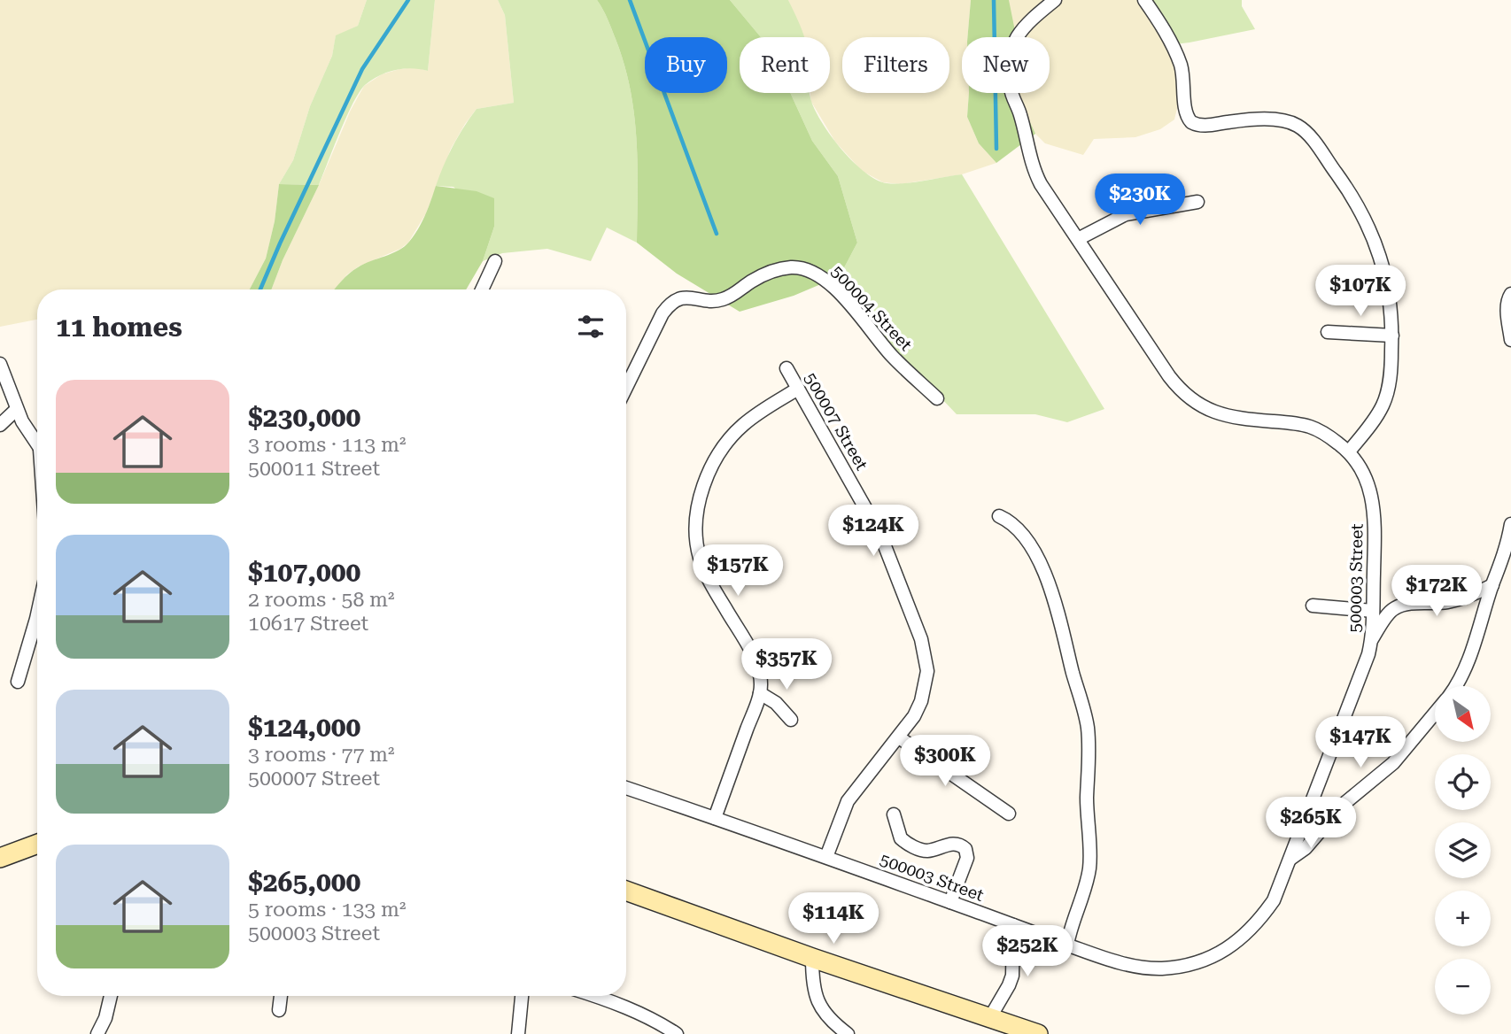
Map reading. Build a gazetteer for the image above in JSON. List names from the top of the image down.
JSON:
{
  "streets": {
    "street": ["500004 Street", "500007 Street", "500003 Street"]
  },
  "crossings": [
    ["500007 Street", "500003 Street"]
  ],
  "north": "bottom right",
  "page": {
    "chip": [
      "Buy",
      "Rent",
      "Filters",
      "New"
    ],
    "price": [
      "$230K",
      "$107K",
      "$124K",
      "$157K",
      "$172K",
      "$357K",
      "$147K",
      "$300K",
      "$265K",
      "$114K",
      "$252K"
    ],
    "heading": "11 homes",
    "list": [
      {
        "name": "$230,000",
        "note": "3 rooms · 113 m² · 500011 Street"
      },
      {
        "name": "$107,000",
        "note": "2 rooms · 58 m² · 10617 Street"
      },
      {
        "name": "$124,000",
        "note": "3 rooms · 77 m² · 500007 Street"
      },
      {
        "name": "$265,000",
        "note": "5 rooms · 133 m² · 500003 Street"
      }
    ],
    "map_buttons": ["+", "−"]
  }
}
